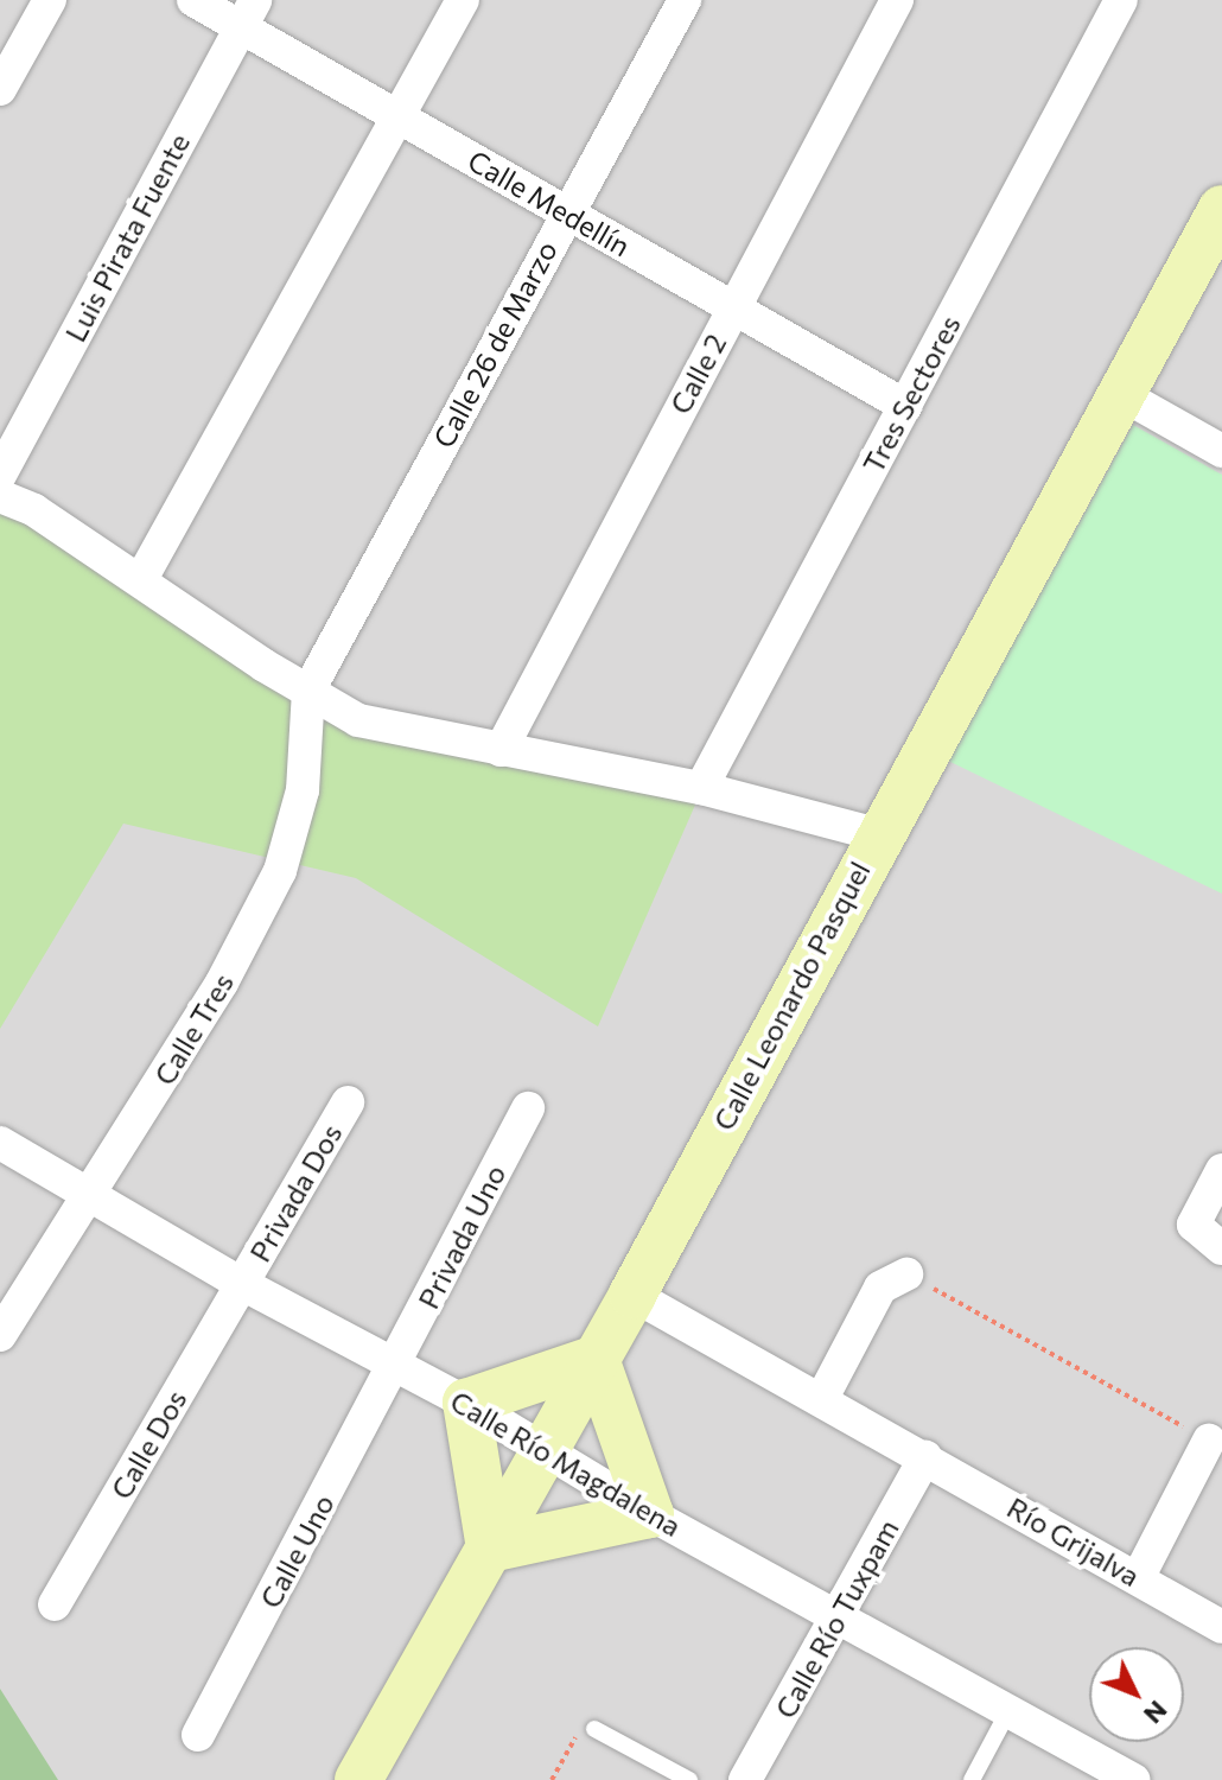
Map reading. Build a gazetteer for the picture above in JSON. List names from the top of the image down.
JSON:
{
  "streets": {
    "street": [
      "Calle Medellín",
      "Luis Pirata Fuente",
      "Calle 26 de Marzo",
      "Calle 2",
      "Tres Sectores",
      "Calle Leonardo Pasquel",
      "Calle Tres",
      "Privada Dos",
      "Privada Uno",
      "Calle Dos",
      "Calle Río Magdalena",
      "Río Grijalva",
      "Calle Uno",
      "Calle Río Tuxpam"
    ]
  },
  "crossings": [
    ["Calle Medellín", "Luis Pirata Fuente"],
    ["Calle Medellín", "Calle 26 de Marzo"],
    ["Calle Medellín", "Calle 2"],
    ["Calle Medellín", "Tres Sectores"],
    ["Calle 26 de Marzo", "Calle Tres"],
    ["Calle Leonardo Pasquel", "Calle Río Magdalena"],
    ["Calle Leonardo Pasquel", "Río Grijalva"],
    ["Calle Tres", "Calle Río Magdalena"],
    ["Privada Dos", "Calle Dos"],
    ["Privada Dos", "Calle Río Magdalena"],
    ["Privada Uno", "Calle Río Magdalena"],
    ["Privada Uno", "Calle Uno"],
    ["Calle Dos", "Calle Río Magdalena"],
    ["Calle Río Magdalena", "Calle Uno"],
    ["Calle Río Magdalena", "Calle Río Tuxpam"],
    ["Río Grijalva", "Calle Río Tuxpam"]
  ],
  "north": "bottom right"
}
